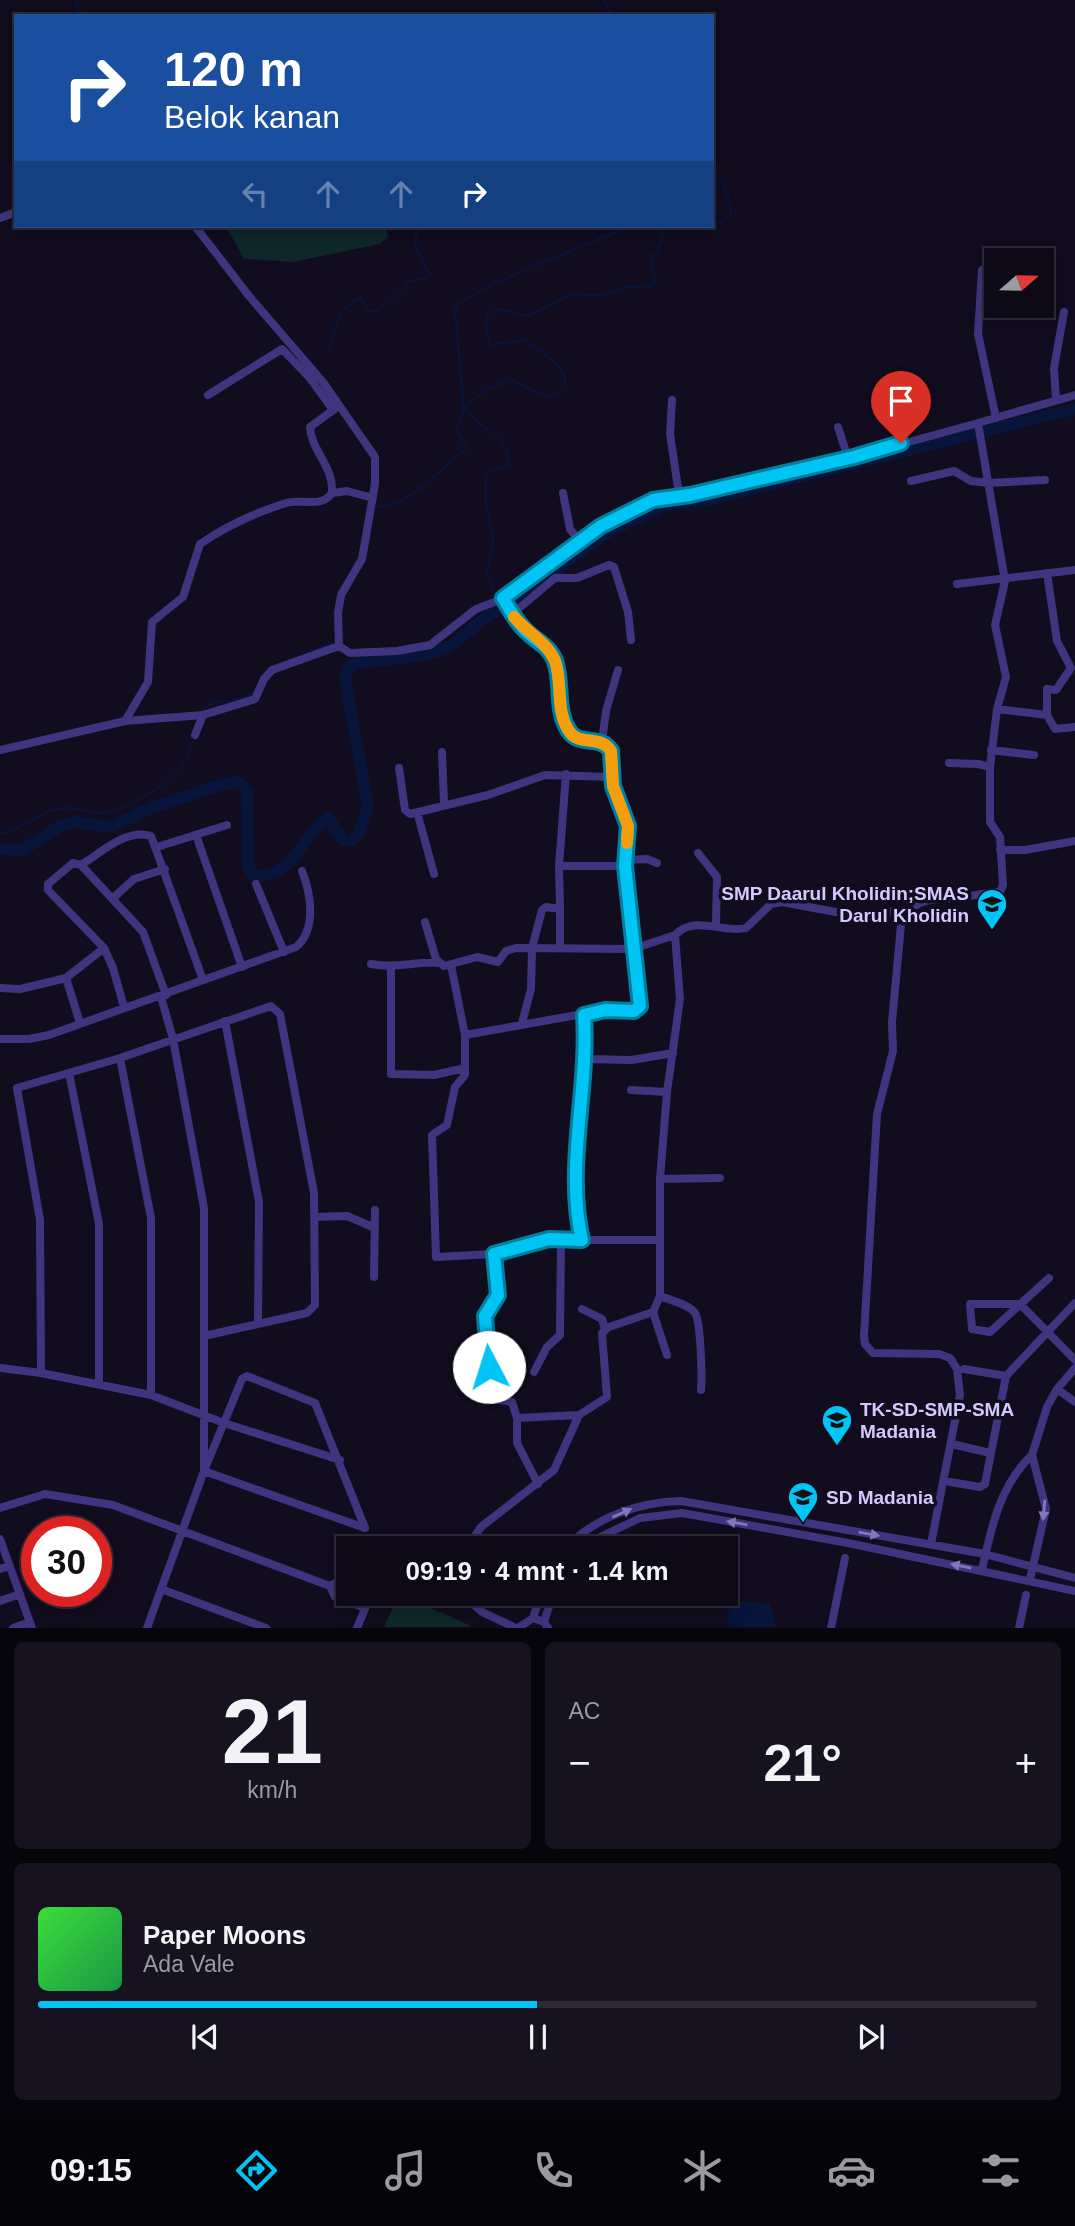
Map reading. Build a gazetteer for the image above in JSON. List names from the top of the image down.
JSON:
{
  "places": {
    "school or university": ["SMP Daarul Kholidin;SMAS Darul Kholidin", "TK-SD-SMP-SMA Madania", "SD Madania"]
  },
  "north": "right",
  "page": {
    "turn": ["120 m", "Belok kanan"],
    "limit": "30",
    "trip": "09:19 · 4 mnt · 1.4 km",
    "tile": [
      ["21", "km/h"],
      "AC"
    ],
    "heat": ["−", "21°", "+"],
    "song": ["Paper Moons", "Ada Vale"],
    "tabs": "09:15"
  }
}
